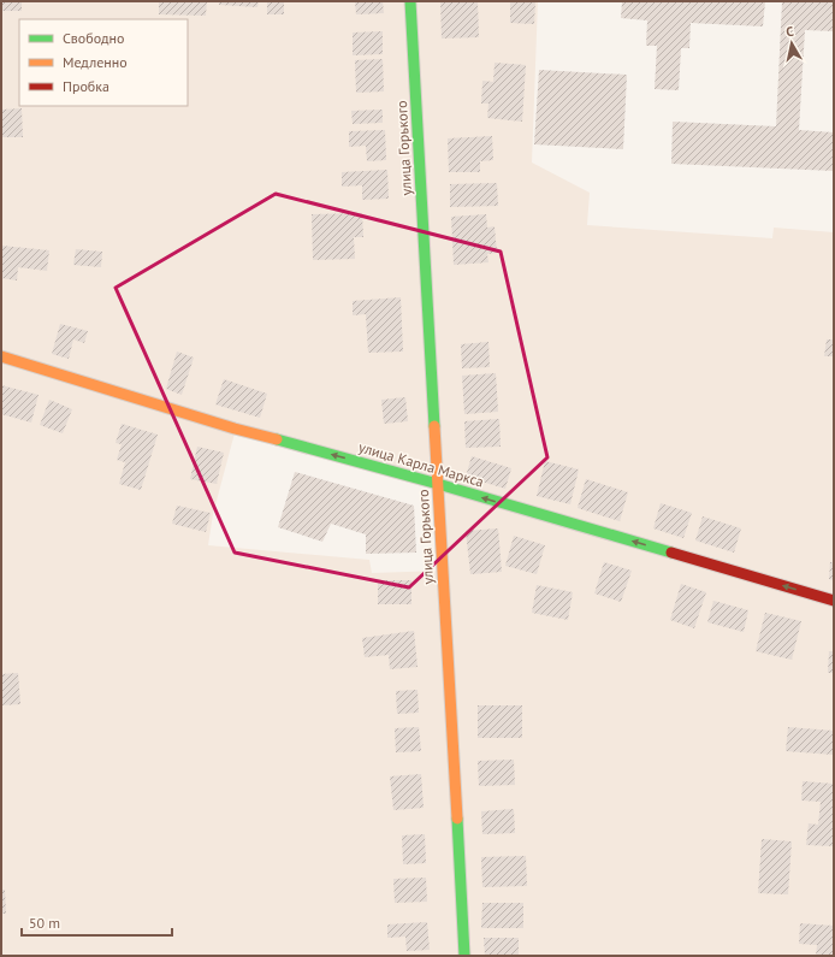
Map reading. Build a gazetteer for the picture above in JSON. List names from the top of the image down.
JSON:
{
  "streets": {
    "street": ["улица Горького", "улица Карла Маркса"]
  },
  "crossings": [
    ["улица Горького", "улица Карла Маркса"]
  ],
  "one_way": ["улица Карла Маркса"],
  "legend": ["Свободно", "Медленно", "Пробка"],
  "scale_bar": "50 m",
  "north": "top"
}
